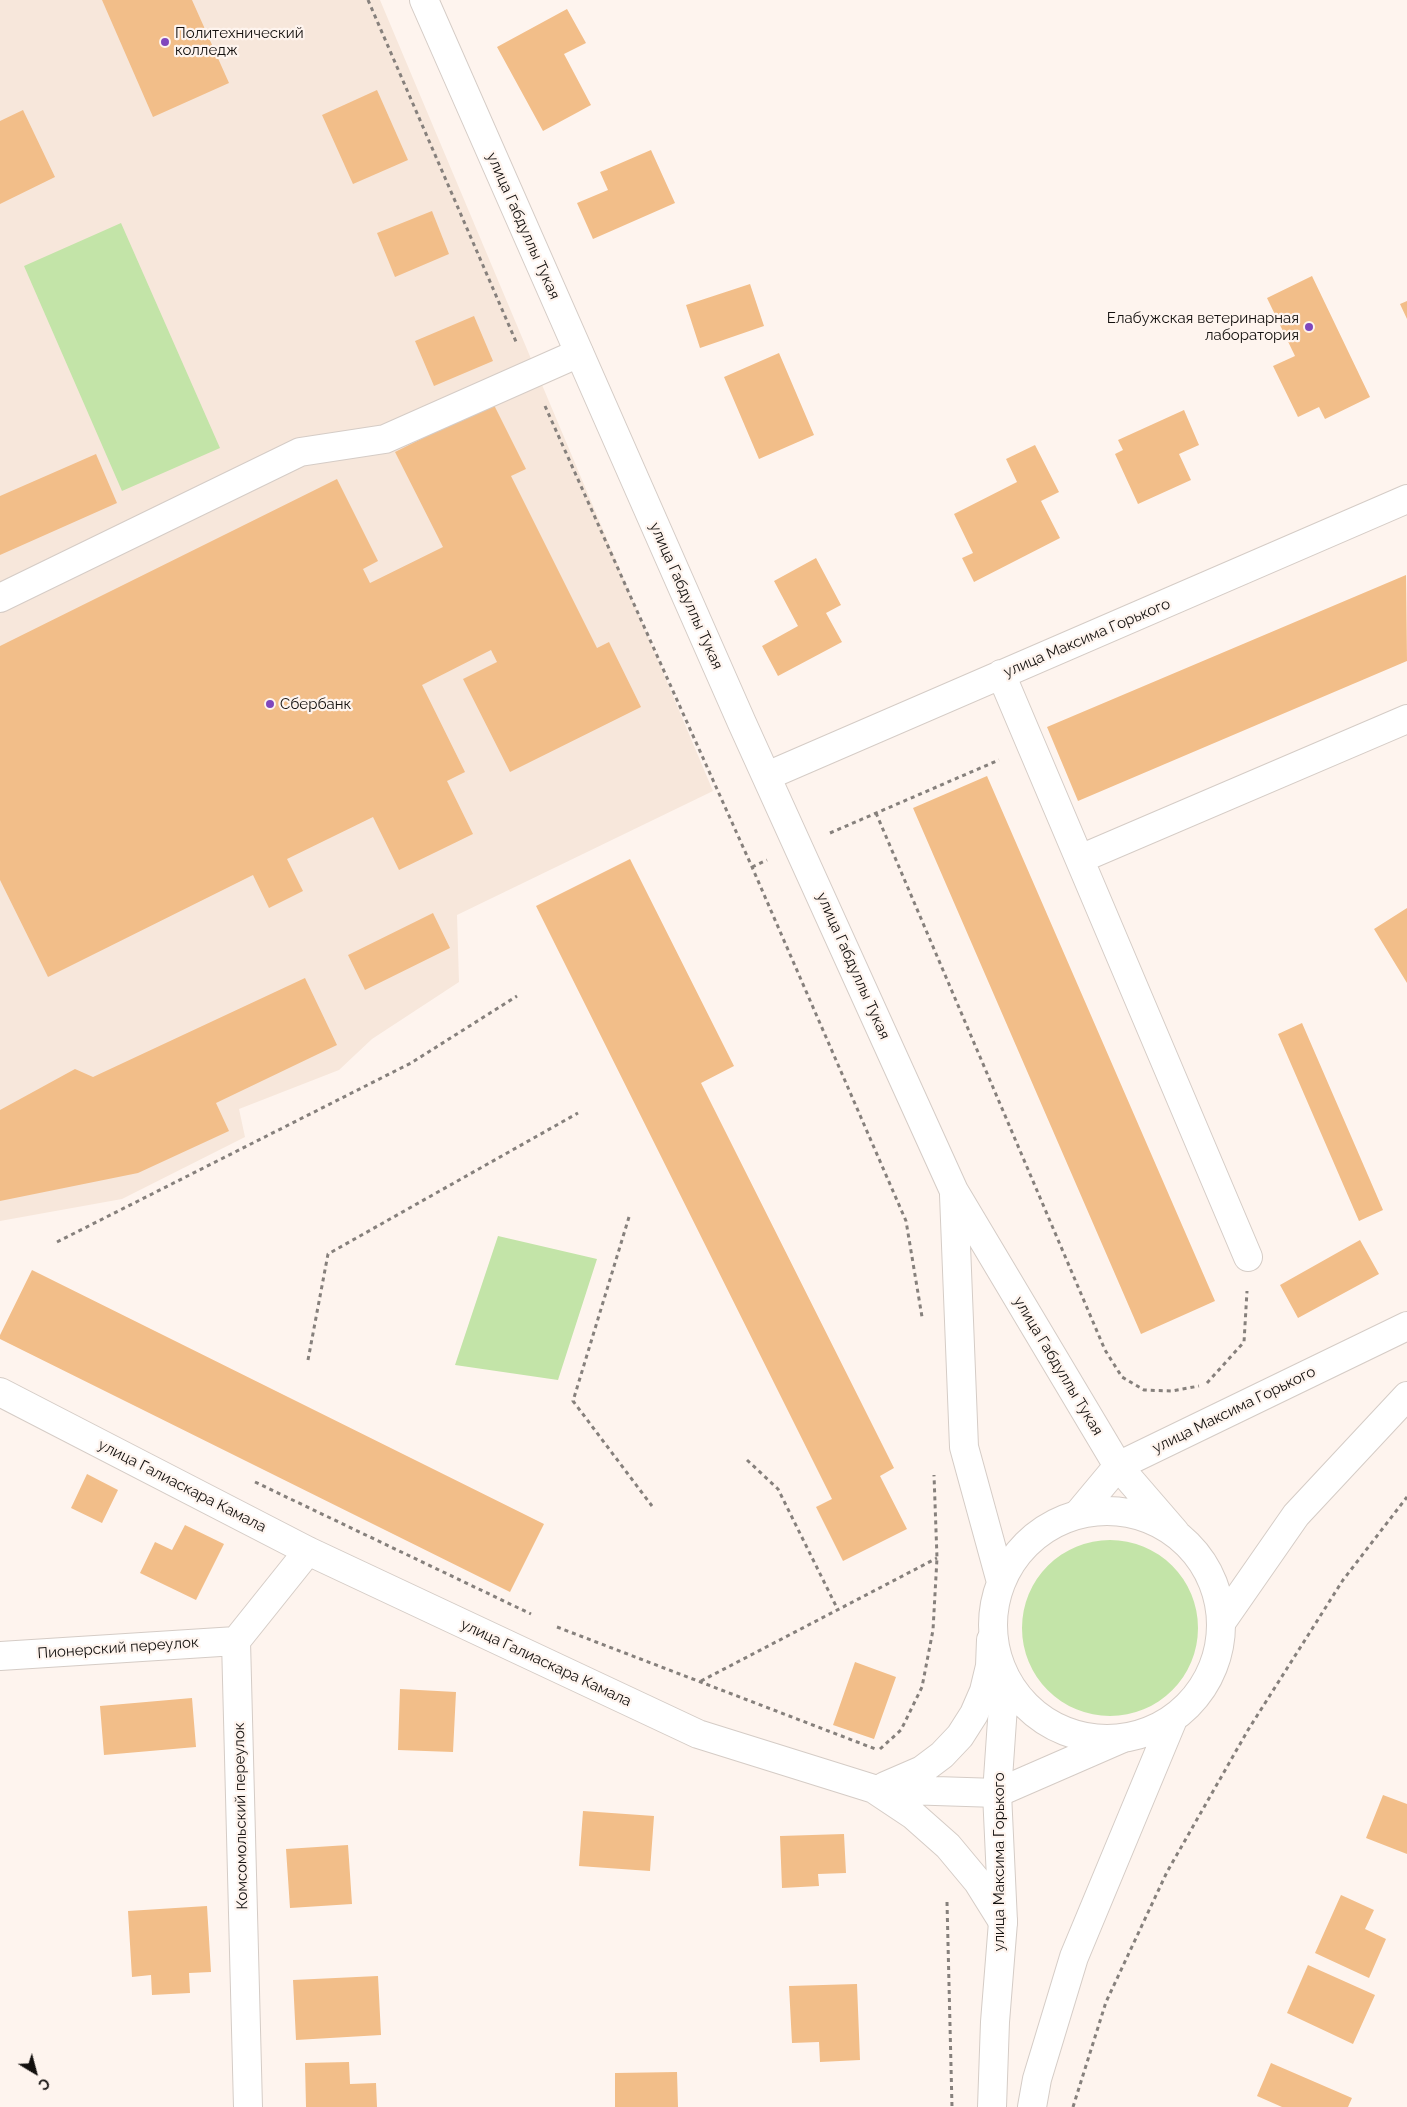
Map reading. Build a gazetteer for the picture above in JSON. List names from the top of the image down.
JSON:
{
  "streets": {
    "street": [
      "улица Габдуллы Тукая",
      "улица Максима Горького",
      "улица Галиаскара Камала",
      "Пионерский переулок",
      "Комсомольский переулок"
    ]
  },
  "crossings": [
    ["улица Габдуллы Тукая", "улица Максима Горького"],
    ["улица Максима Горького", "улица Галиаскара Камала"],
    ["Пионерский переулок", "Комсомольский переулок"]
  ],
  "places": ["Политехнический колледж", "Елабужская ветеринарная лаборатория", "Сбербанк"],
  "north": "bottom right"
}
